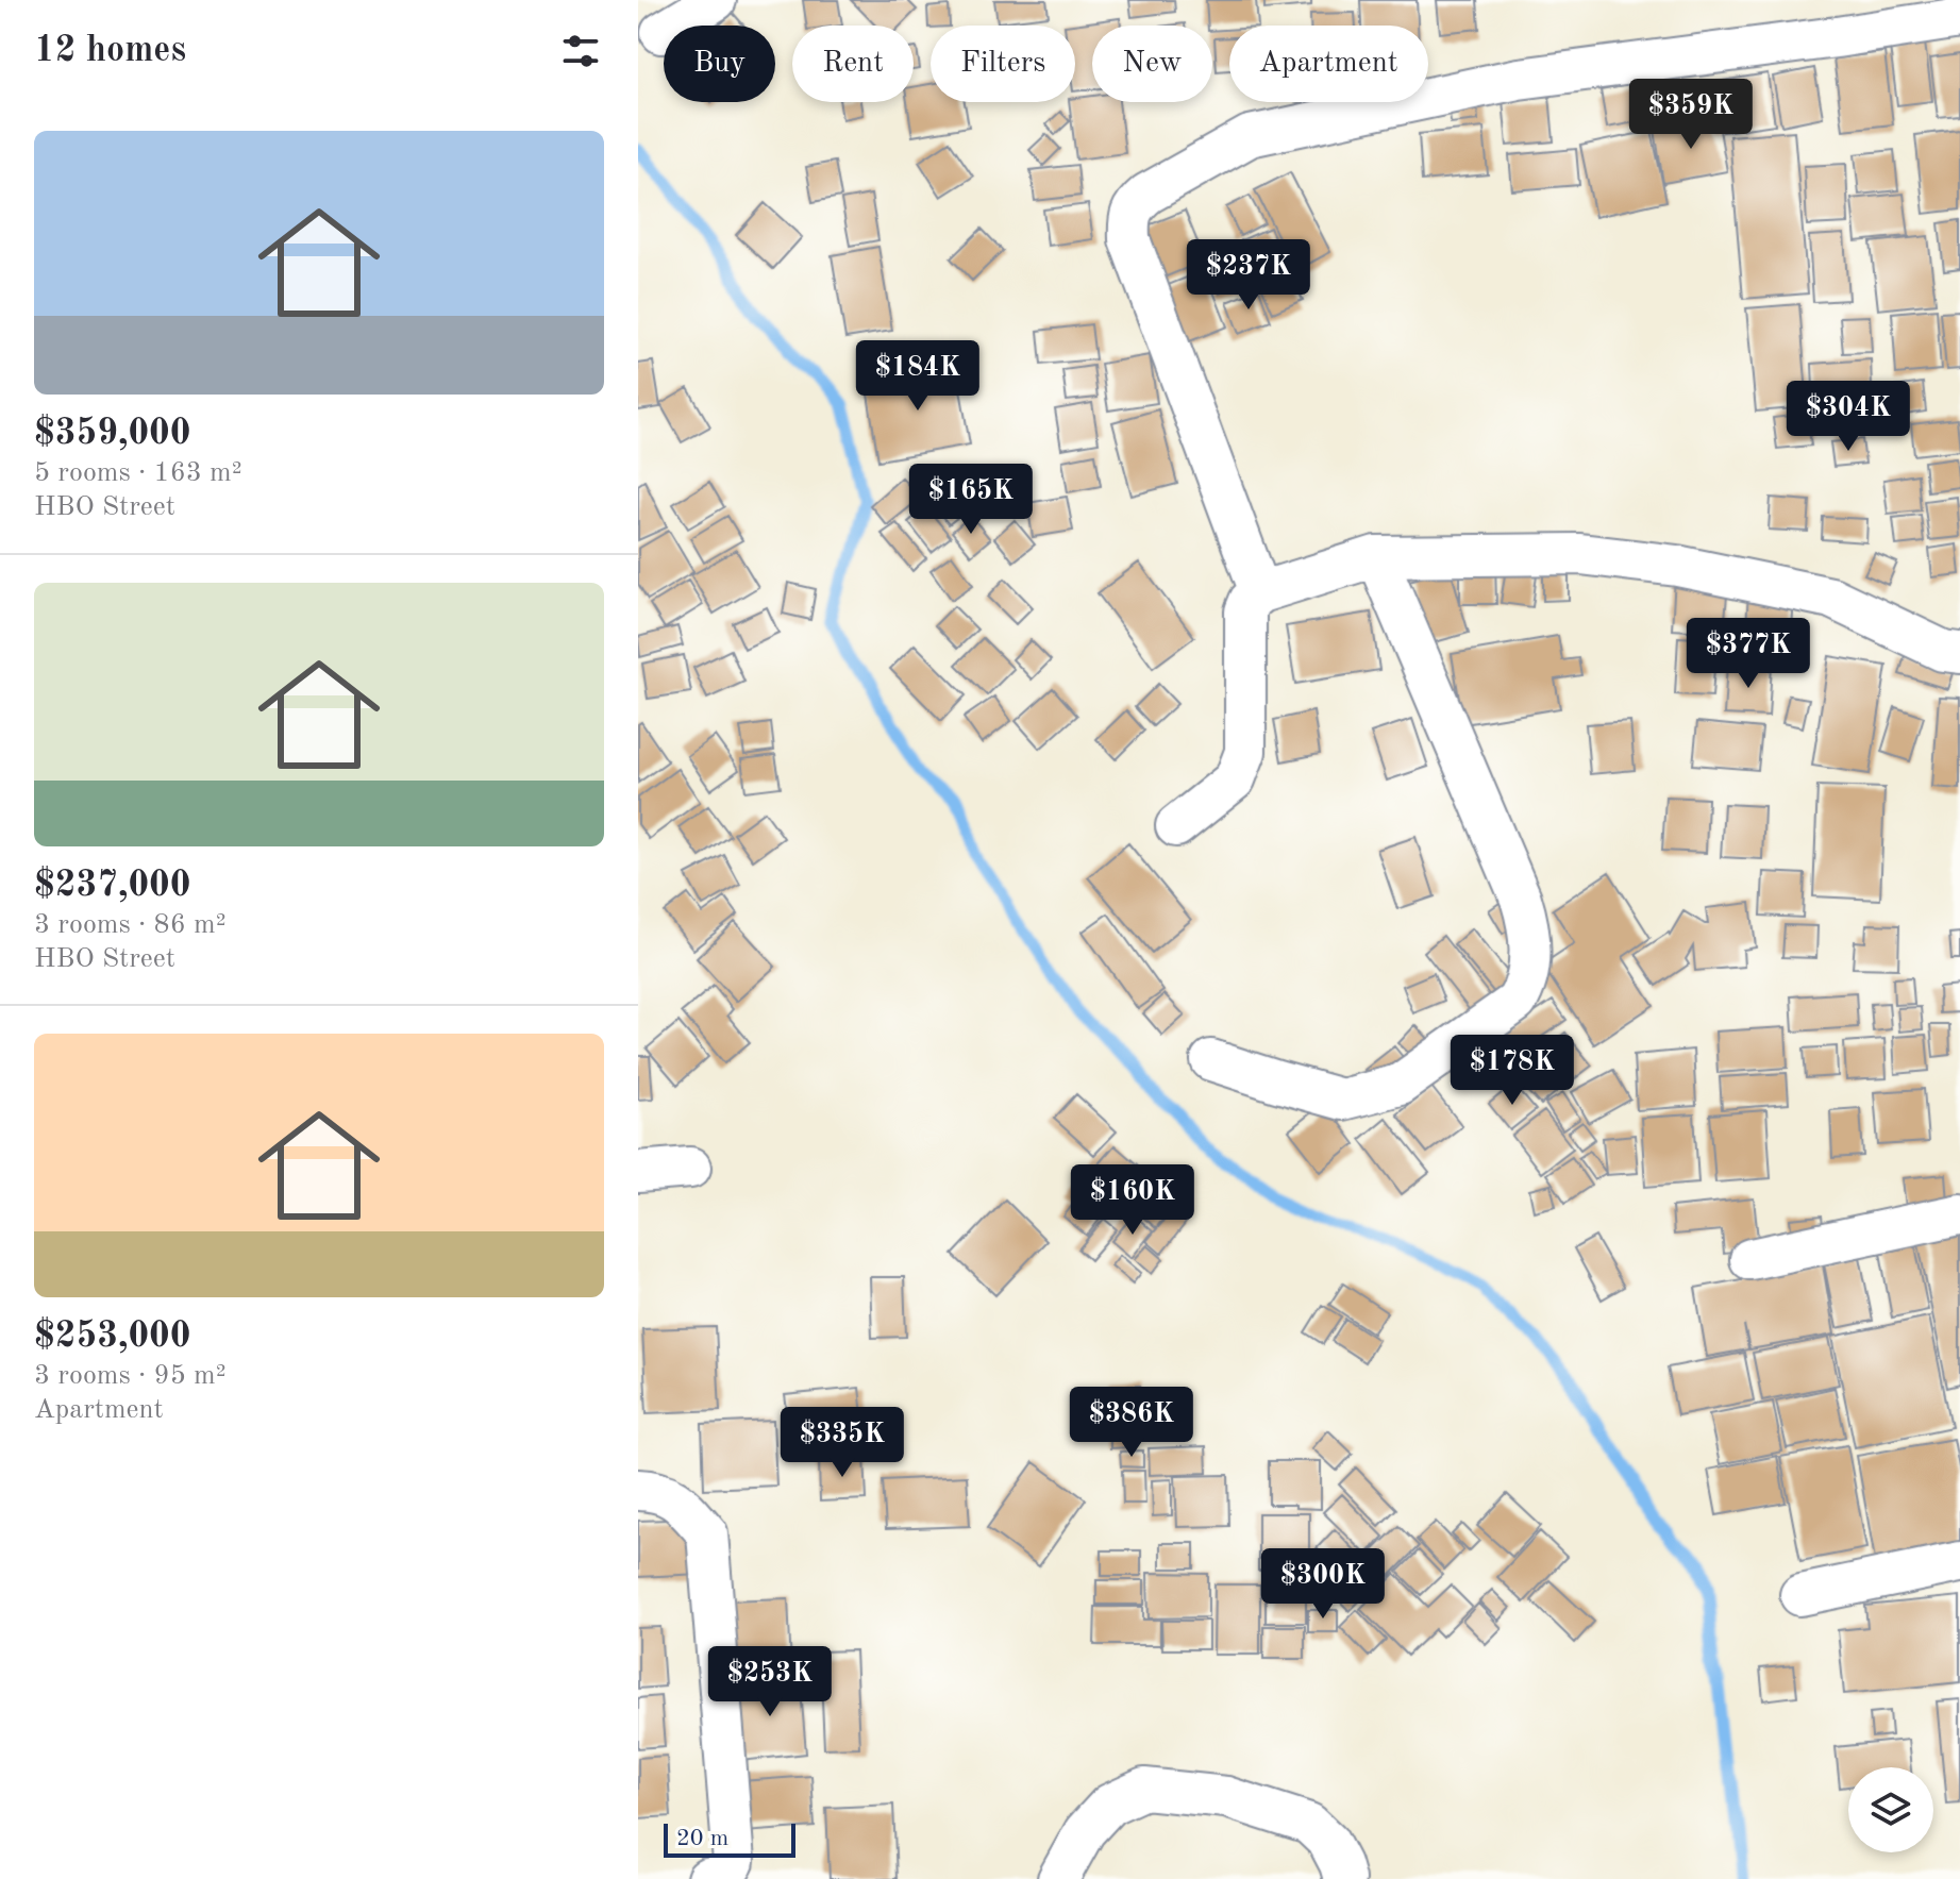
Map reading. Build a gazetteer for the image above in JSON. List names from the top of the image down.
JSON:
{
  "scale_bar": "20 m",
  "page": {
    "heading": "12 homes",
    "chip": [
      "Buy",
      "Rent",
      "Filters",
      "New",
      "Apartment"
    ],
    "price": [
      "$359K",
      "$237K",
      "$184K",
      "$304K",
      "$165K",
      "$377K",
      "$178K",
      "$160K",
      "$386K",
      "$335K",
      "$300K",
      "$253K"
    ],
    "list": [
      {
        "name": "$359,000",
        "note": "5 rooms · 163 m² · HBO Street"
      },
      {
        "name": "$237,000",
        "note": "3 rooms · 86 m² · HBO Street"
      },
      {
        "name": "$253,000",
        "note": "3 rooms · 95 m² · Apartment"
      }
    ],
    "scale": "20 m"
  }
}
